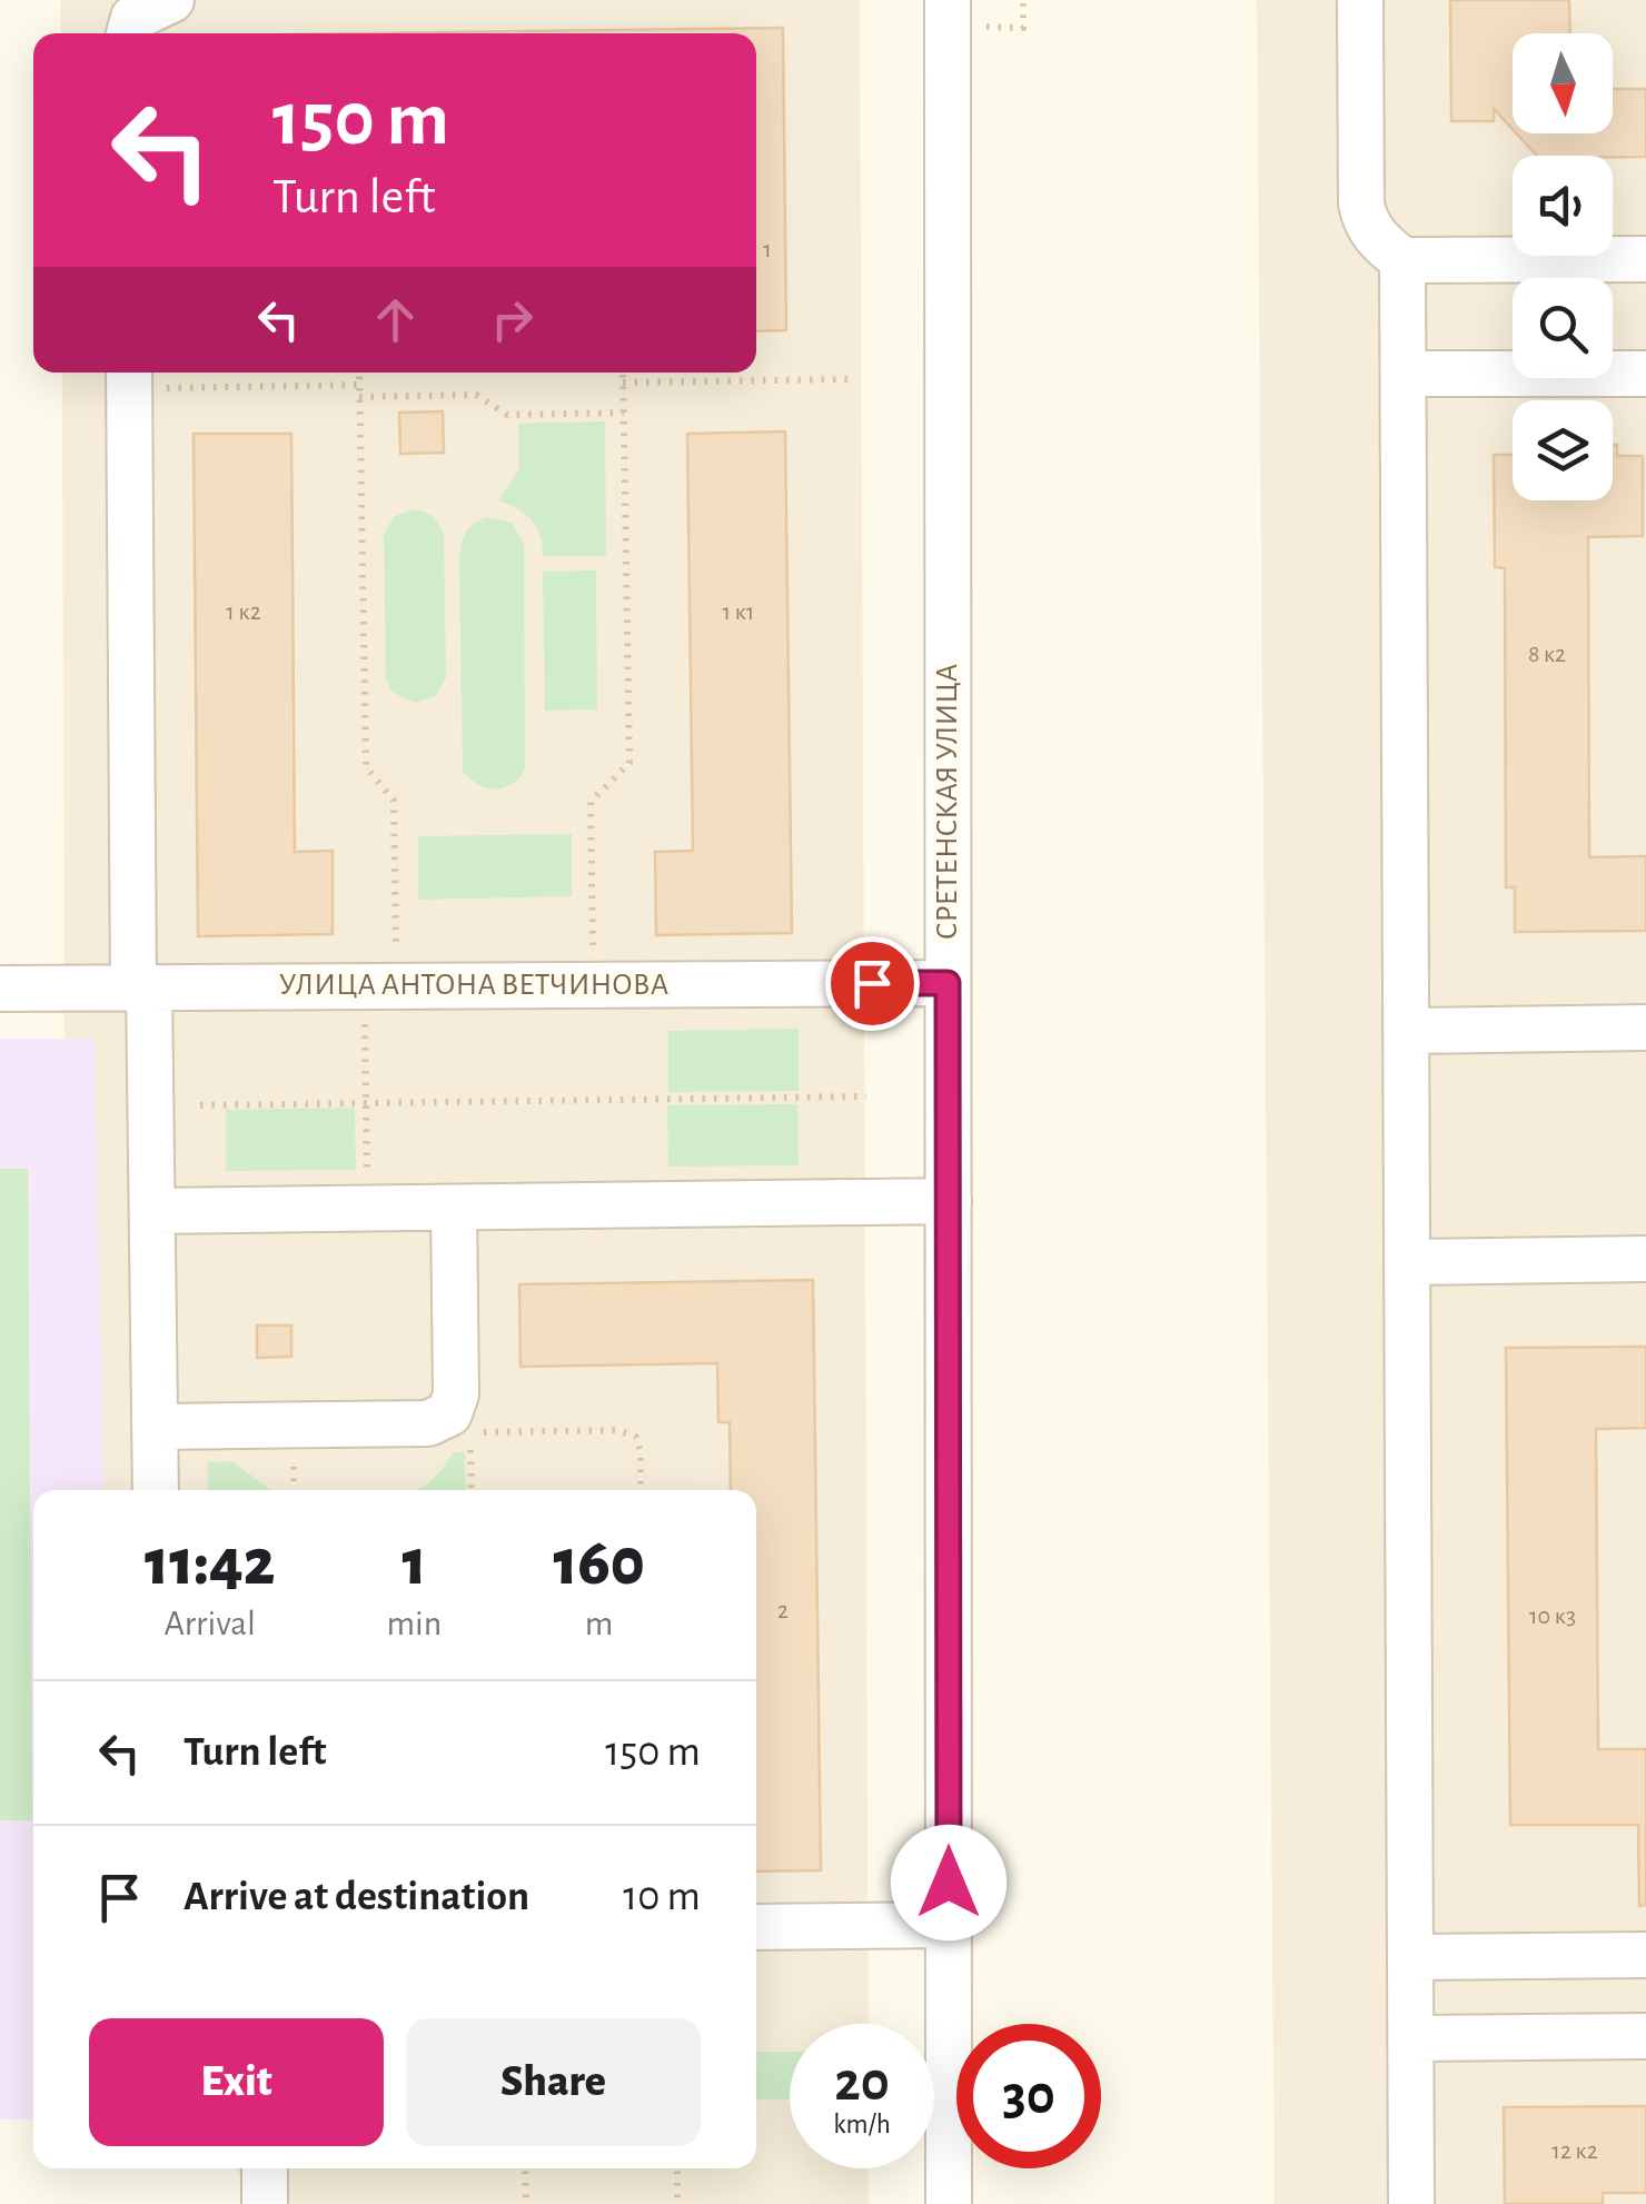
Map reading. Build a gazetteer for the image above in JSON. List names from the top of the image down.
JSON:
{
  "streets": {
    "street": ["СРЕТЕНСКАЯ УЛИЦА", "УЛИЦА АНТОНА ВЕТЧИНОВА"]
  },
  "crossings": [
    ["СРЕТЕНСКАЯ УЛИЦА", "УЛИЦА АНТОНА ВЕТЧИНОВА"]
  ],
  "house_numbers": [
    "1",
    "1 к2",
    "1 к1",
    "8 к2",
    "2",
    "10 к3",
    "12 к2"
  ],
  "north": "bottom",
  "page": {
    "turn": ["150 m", "Turn left"],
    "eta": [
      "11:42",
      "Arrival",
      "1",
      "min",
      "160",
      "m"
    ],
    "list": [
      {
        "name": "Turn left",
        "value": "150 m"
      },
      {
        "name": "Arrive at destination",
        "value": "10 m"
      }
    ],
    "buttons": ["Exit", "Share"],
    "speed": "20 km/h",
    "limit": "30"
  }
}
